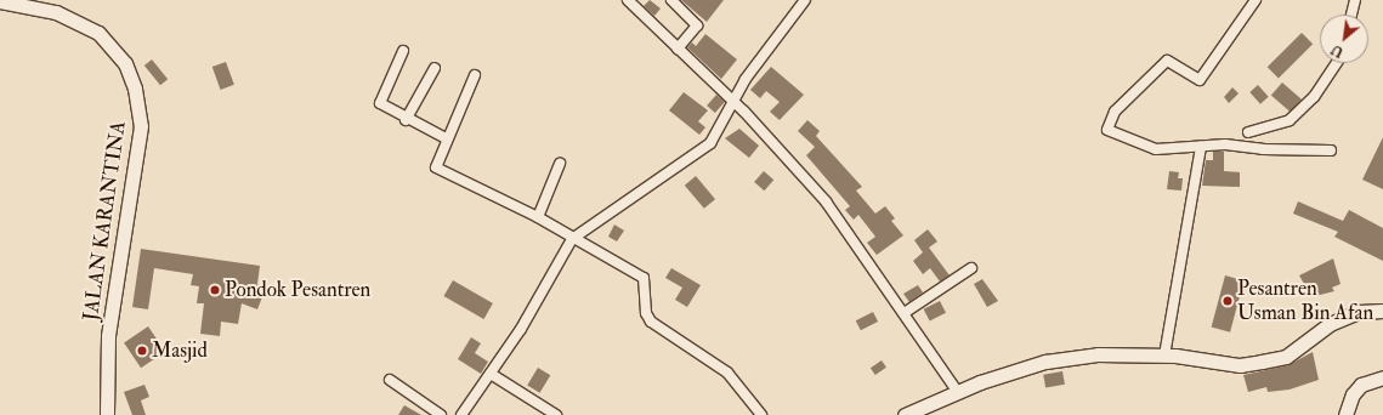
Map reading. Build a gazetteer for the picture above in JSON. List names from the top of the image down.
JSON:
{
  "streets": {
    "street": ["JALAN KARANTINA"]
  },
  "places": ["Pondok Pesantren", "Pesantren Usman Bin Afan", "Masjid"],
  "north": "bottom left"
}
